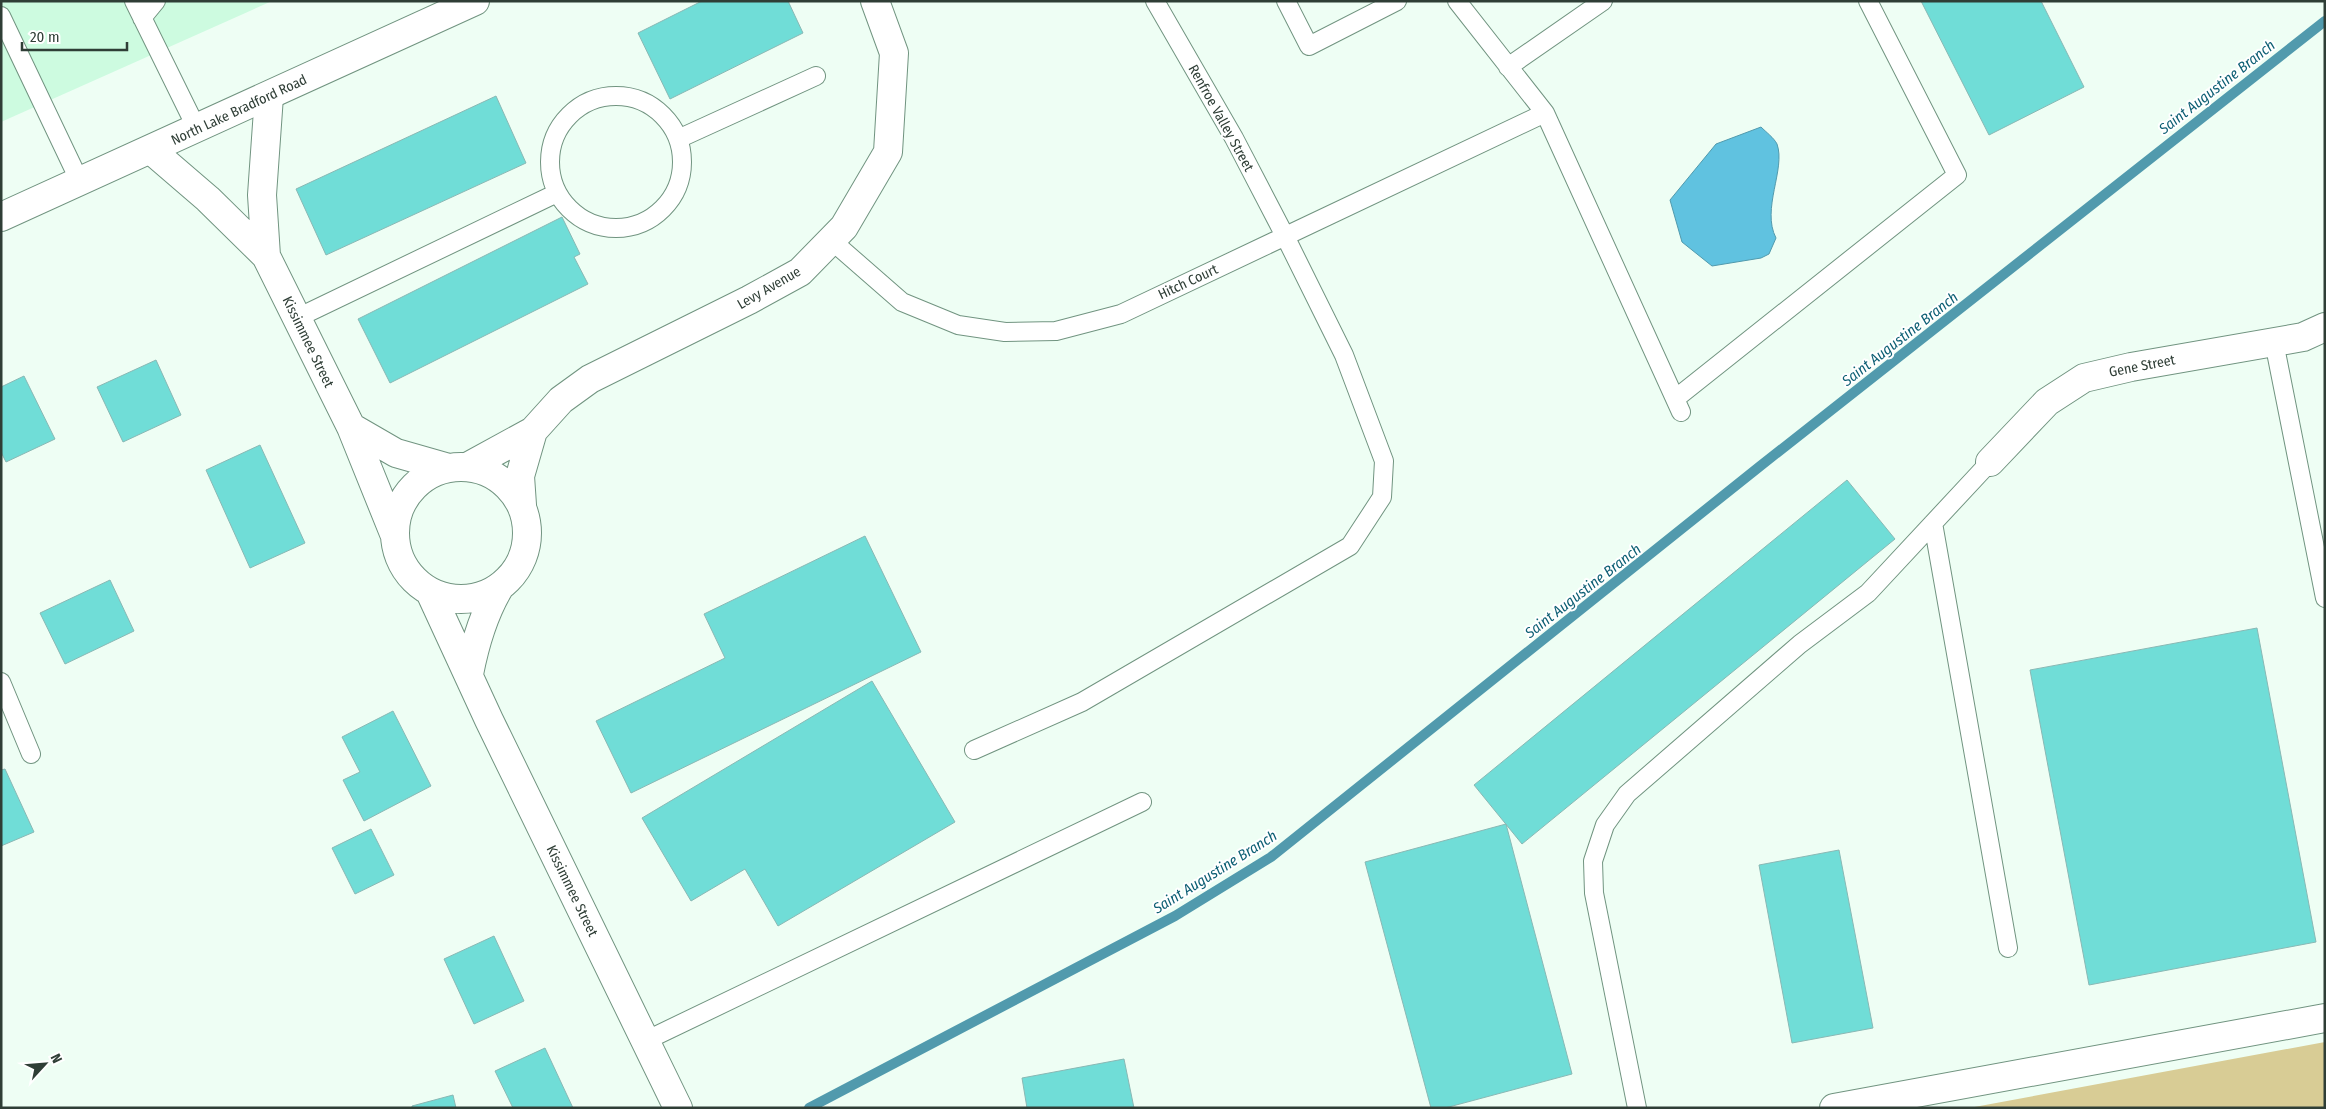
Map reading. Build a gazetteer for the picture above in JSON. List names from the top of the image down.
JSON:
{
  "streets": {
    "street": [
      "North Lake Bradford Road",
      "Levy Avenue",
      "Kissimmee Street",
      "Gene Street"
    ],
    "lane": ["Renfroe Valley Street", "Hitch Court"]
  },
  "crossings": [
    ["North Lake Bradford Road", "Kissimmee Street"],
    ["Renfroe Valley Street", "Hitch Court"],
    ["Hitch Court", "Levy Avenue"],
    ["Levy Avenue", "Kissimmee Street"]
  ],
  "water": ["Saint Augustine Branch"],
  "scale_bar": "20 m",
  "north": "top right"
}
